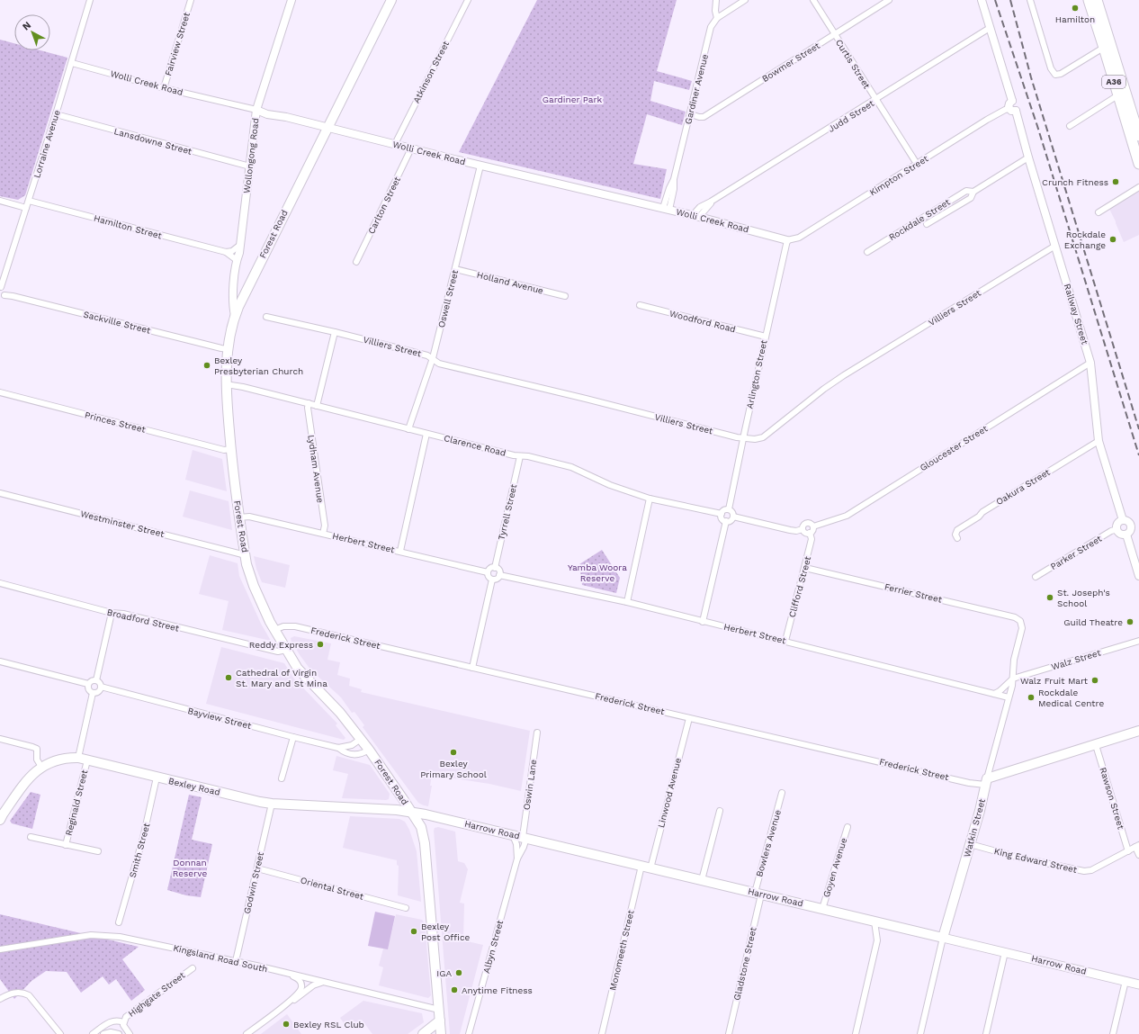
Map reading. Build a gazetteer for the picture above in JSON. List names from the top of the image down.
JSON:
{
  "streets": {
    "highway": ["A36"],
    "main road": [
      "Forest Road",
      "Frederick Street",
      "Bexley Road",
      "Watkin Street",
      "Harrow Road"
    ],
    "street": [
      "Fairview Street",
      "Bowmer Street",
      "Curtis Street",
      "Atkinson Street",
      "Wolli Creek Road",
      "Gardiner Avenue",
      "Judd Street",
      "Lansdowne Street",
      "Lorraine Avenue",
      "Wollongong Road",
      "Kimpton Street",
      "Carlton Street",
      "Rockdale Street",
      "Hamilton Street",
      "Holland Avenue",
      "Oswell Street",
      "Villiers Street",
      "Railway Street",
      "Woodford Road",
      "Sackville Street",
      "Arlington Street",
      "Princes Street",
      "Clarence Road",
      "Gloucester Street",
      "Lydham Avenue",
      "Oakura Street",
      "Tyrrell Street",
      "Westminster Street",
      "Herbert Street",
      "Parker Street",
      "Clifford Street",
      "Ferrier Street",
      "Broadford Street",
      "Walz Street",
      "Bayview Street",
      "Oswin Lane",
      "Linwood Avenue",
      "Rawson Street",
      "Reginald Street",
      "Bowlers Avenue",
      "Smith Street",
      "King Edward Street",
      "Goyen Avenue",
      "Godwin Street",
      "Oriental Street",
      "Albyn Street",
      "Monomeeth Street",
      "Kingsland Road South",
      "Gladstone Street",
      "Highgate Street"
    ]
  },
  "crossings": [
    ["Fairview Street", "Wolli Creek Road"],
    ["Bowmer Street", "Curtis Street"],
    ["Bowmer Street", "Gardiner Avenue"],
    ["Curtis Street", "Judd Street"],
    ["Curtis Street", "Kimpton Street"],
    ["Atkinson Street", "Wolli Creek Road"],
    ["Wolli Creek Road", "Gardiner Avenue"],
    ["Wolli Creek Road", "Judd Street"],
    ["Wolli Creek Road", "Lorraine Avenue"],
    ["Wolli Creek Road", "Wollongong Road"],
    ["Wolli Creek Road", "Kimpton Street"],
    ["Wolli Creek Road", "Carlton Street"],
    ["Wolli Creek Road", "Forest Road"],
    ["Wolli Creek Road", "Oswell Street"],
    ["Wolli Creek Road", "Arlington Street"],
    ["Judd Street", "Railway Street"],
    ["Lansdowne Street", "Lorraine Avenue"],
    ["Lansdowne Street", "Wollongong Road"],
    ["Lorraine Avenue", "Hamilton Street"],
    ["Wollongong Road", "Hamilton Street"],
    ["Wollongong Road", "Forest Road"],
    ["Kimpton Street", "Railway Street"],
    ["Kimpton Street", "Arlington Street"],
    ["Rockdale Street", "Railway Street"],
    ["Forest Road", "Sackville Street"],
    ["Forest Road", "Princes Street"],
    ["Forest Road", "Clarence Road"],
    ["Forest Road", "Westminster Street"],
    ["Forest Road", "Herbert Street"],
    ["Forest Road", "Broadford Street"],
    ["Forest Road", "Frederick Street"],
    ["Forest Road", "Bayview Street"],
    ["Forest Road", "Bexley Road"],
    ["Forest Road", "Harrow Road"],
    ["Forest Road", "Kingsland Road South"],
    ["Holland Avenue", "Oswell Street"],
    ["Oswell Street", "Villiers Street"],
    ["Oswell Street", "Clarence Road"],
    ["Villiers Street", "Railway Street"],
    ["Villiers Street", "Arlington Street"],
    ["Railway Street", "Gloucester Street"],
    ["Railway Street", "Oakura Street"],
    ["Railway Street", "Parker Street"],
    ["Woodford Road", "Arlington Street"],
    ["Arlington Street", "Clarence Road"],
    ["Clarence Road", "Lydham Avenue"],
    ["Clarence Road", "Tyrrell Street"],
    ["Gloucester Street", "Clifford Street"],
    ["Lydham Avenue", "Herbert Street"],
    ["Tyrrell Street", "Herbert Street"],
    ["Herbert Street", "Clifford Street"],
    ["Herbert Street", "Watkin Street"],
    ["Clifford Street", "Ferrier Street"],
    ["Ferrier Street", "Watkin Street"],
    ["Frederick Street", "Linwood Avenue"],
    ["Frederick Street", "Rawson Street"],
    ["Frederick Street", "Watkin Street"],
    ["Walz Street", "Watkin Street"],
    ["Bayview Street", "Reginald Street"],
    ["Oswin Lane", "Harrow Road"],
    ["Oswin Lane", "Albyn Street"],
    ["Bexley Road", "Reginald Street"],
    ["Bexley Road", "Harrow Road"],
    ["Bexley Road", "Smith Street"],
    ["Bexley Road", "Godwin Street"],
    ["Linwood Avenue", "Harrow Road"],
    ["Rawson Street", "King Edward Street"],
    ["Watkin Street", "Harrow Road"],
    ["Watkin Street", "King Edward Street"],
    ["Harrow Road", "Bowlers Avenue"],
    ["Harrow Road", "Goyen Avenue"],
    ["Harrow Road", "Albyn Street"],
    ["Harrow Road", "Monomeeth Street"],
    ["Harrow Road", "Gladstone Street"],
    ["Bowlers Avenue", "Gladstone Street"],
    ["Godwin Street", "Oriental Street"],
    ["Godwin Street", "Kingsland Road South"]
  ],
  "parks": ["Gardiner Park", "Yamba Woora Reserve", "Donnan Reserve"],
  "places": [
    "Hamilton",
    "Crunch Fitness",
    "Rockdale Exchange",
    "Bexley Presbyterian Church",
    "St. Joseph's School",
    "Guild Theatre",
    "Reddy Express",
    "Cathedral of Virgin St. Mary and St Mina",
    "Walz Fruit Mart",
    "Rockdale Medical Centre",
    "Bexley Primary School",
    "Bexley Post Office",
    "IGA",
    "Anytime Fitness",
    "Bexley RSL Club"
  ],
  "north": "top left"
}
